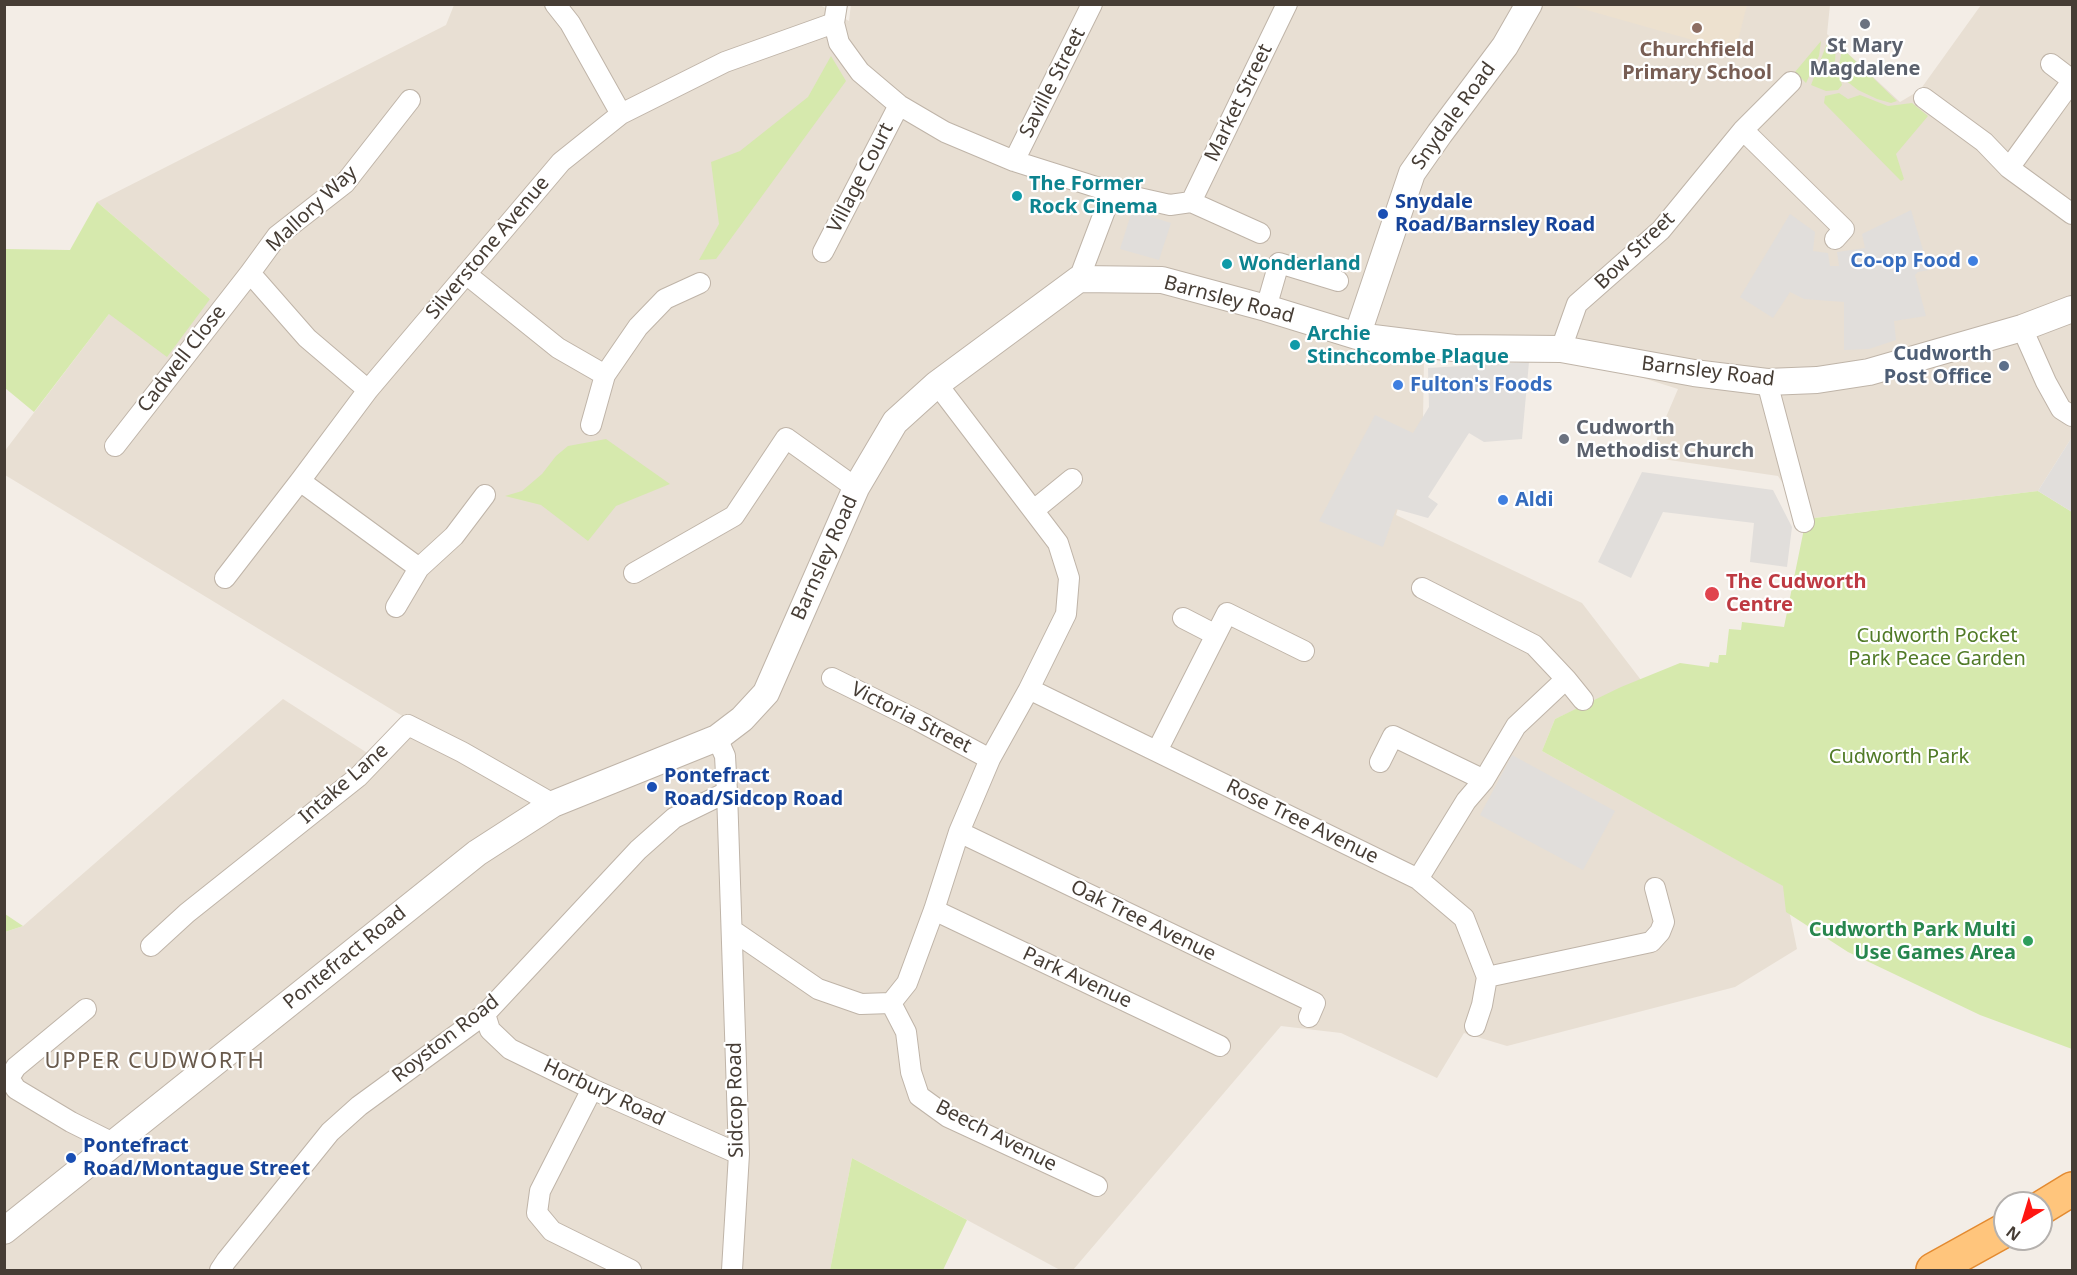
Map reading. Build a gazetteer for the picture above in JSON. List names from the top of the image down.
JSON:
{
  "streets": {
    "street": [
      "Saville Street",
      "Market Street",
      "Snydale Road",
      "Village Court",
      "Mallory Way",
      "Silverstone Avenue",
      "Bow Street",
      "Barnsley Road",
      "Cadwell Close",
      "Victoria Street",
      "Intake Lane",
      "Rose Tree Avenue",
      "Oak Tree Avenue",
      "Pontefract Road",
      "Park Avenue",
      "Royston Road",
      "Horbury Road",
      "Sidcop Road",
      "Beech Avenue"
    ]
  },
  "crossings": [
    ["Snydale Road", "Barnsley Road"],
    ["Mallory Way", "Cadwell Close"],
    ["Bow Street", "Barnsley Road"],
    ["Barnsley Road", "Pontefract Road"],
    ["Intake Lane", "Pontefract Road"],
    ["Royston Road", "Horbury Road"],
    ["Royston Road", "Sidcop Road"],
    ["Horbury Road", "Sidcop Road"]
  ],
  "districts": ["UPPER CUDWORTH"],
  "parks": ["Cudworth Pocket Park Peace Garden", "Cudworth Park"],
  "places": [
    "St Mary Magdalene",
    "Churchfield Primary School",
    "The Former Rock Cinema",
    "Snydale Road/Barnsley Road",
    "Co-op Food",
    "Wonderland",
    "Archie Stinchcombe Plaque",
    "Cudworth Post Office",
    "Fulton's Foods",
    "Cudworth Methodist Church",
    "Aldi",
    "The Cudworth Centre",
    "Pontefract Road/Sidcop Road",
    "Cudworth Park Multi Use Games Area",
    "Pontefract Road/Montague Street"
  ],
  "north": "bottom left"
}
